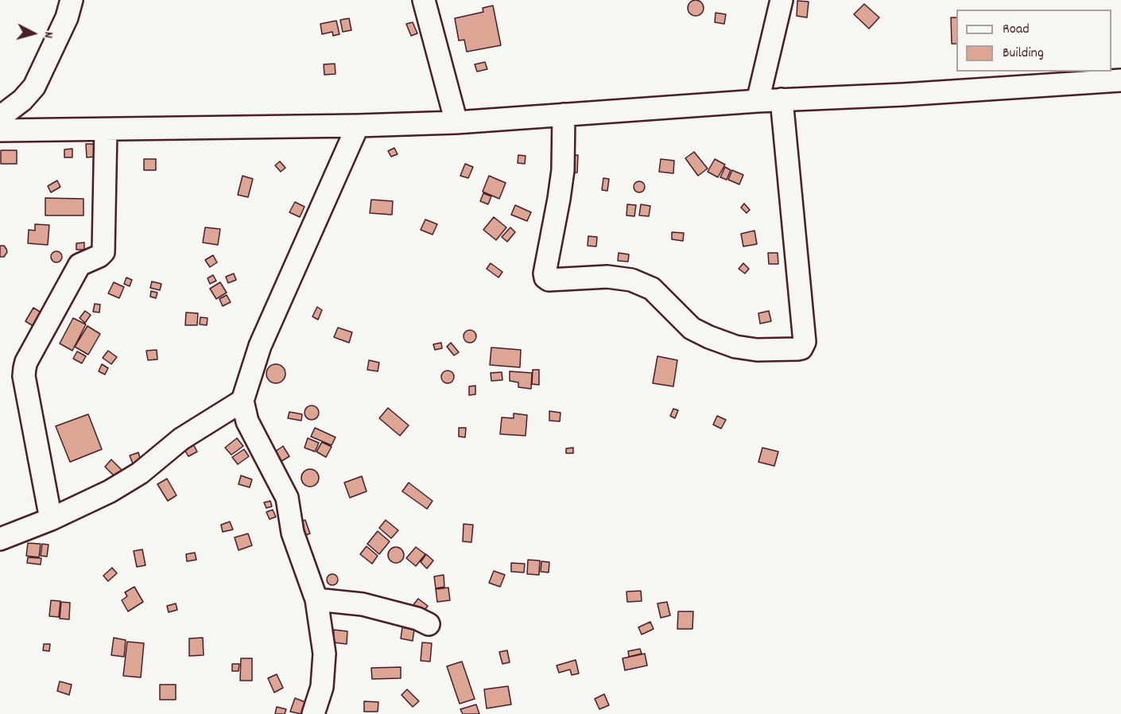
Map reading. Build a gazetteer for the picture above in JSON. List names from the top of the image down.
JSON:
{
  "legend": ["Road", "Building"],
  "north": "right"
}
